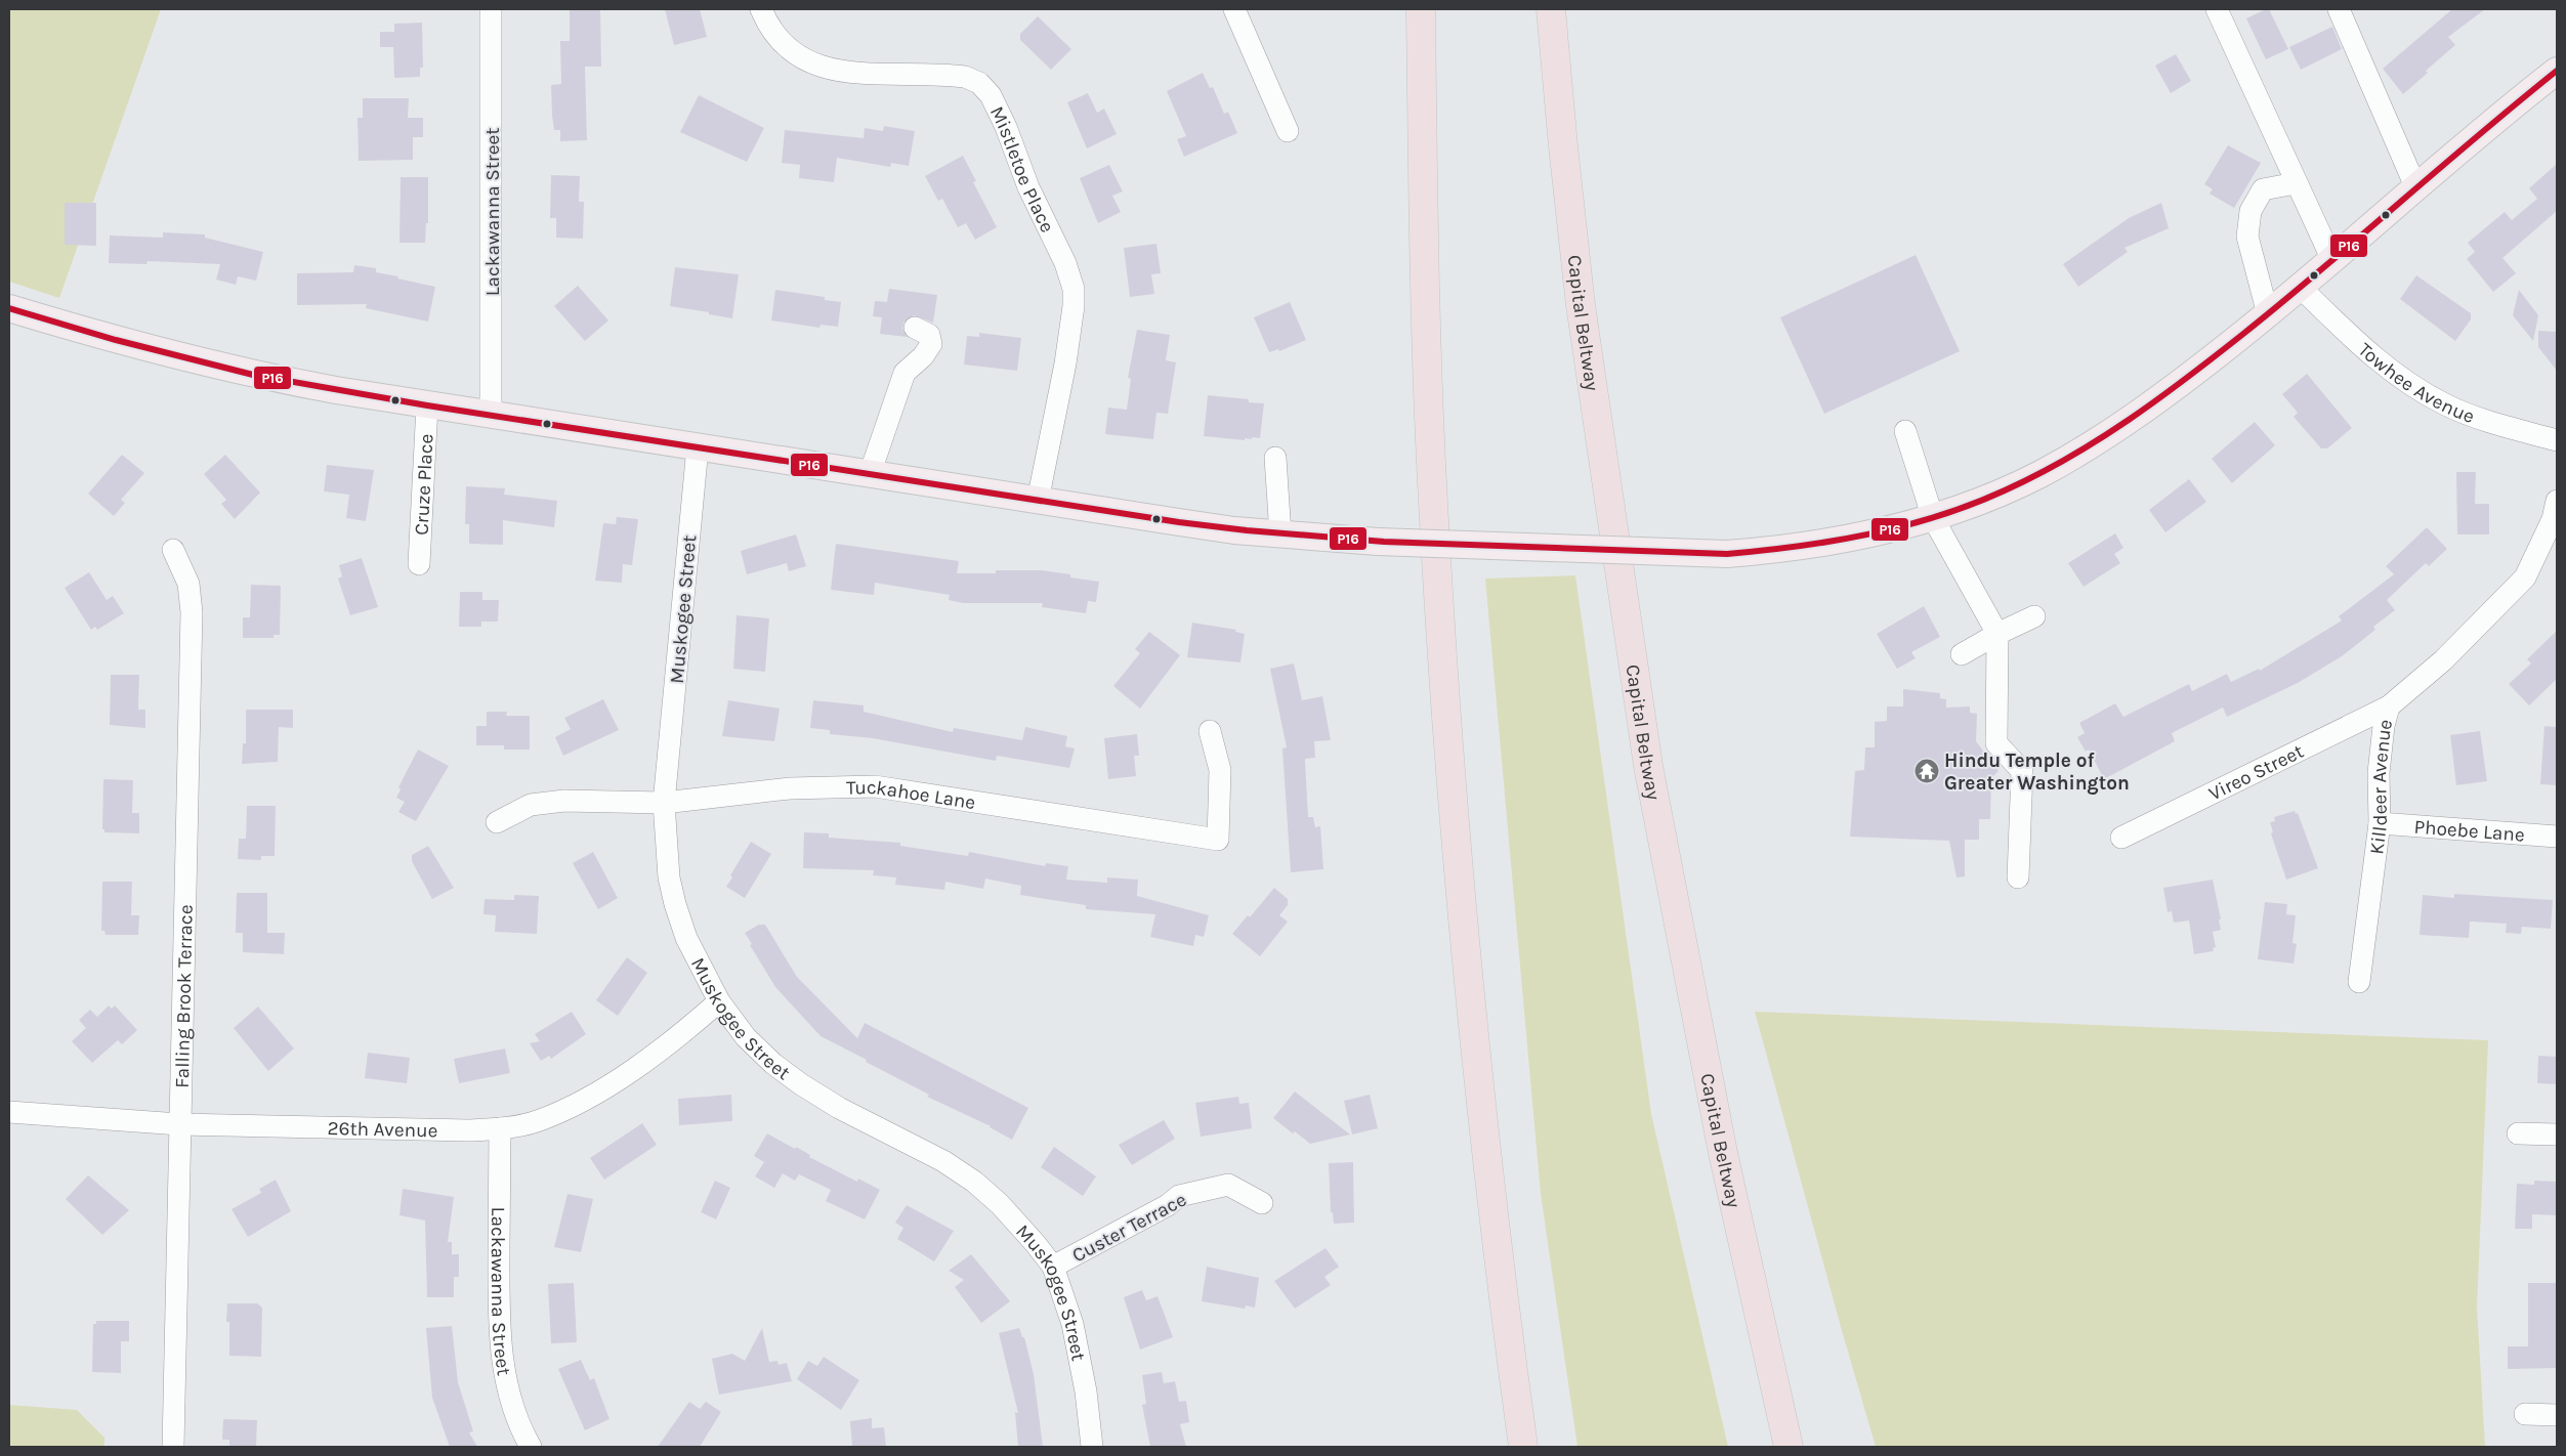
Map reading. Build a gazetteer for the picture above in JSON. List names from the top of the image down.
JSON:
{
  "streets": {
    "highway": ["Capital Beltway"],
    "street": [
      "Mistletoe Place",
      "Lackawanna Street",
      "Towhee Avenue",
      "Cruze Place",
      "Muskogee Street",
      "Vireo Street",
      "Killdeer Avenue",
      "Tuckahoe Lane",
      "Phoebe Lane",
      "Falling Brook Terrace",
      "26th Avenue",
      "Custer Terrace"
    ]
  },
  "crossings": [
    ["Lackawanna Street", "26th Avenue"],
    ["Muskogee Street", "Tuckahoe Lane"],
    ["Muskogee Street", "26th Avenue"],
    ["Muskogee Street", "Custer Terrace"],
    ["Vireo Street", "Killdeer Avenue"],
    ["Killdeer Avenue", "Phoebe Lane"],
    ["Falling Brook Terrace", "26th Avenue"]
  ],
  "places": {
    "temple": ["Hindu Temple of Greater Washington"]
  },
  "lines": ["transit line P16"]
}
